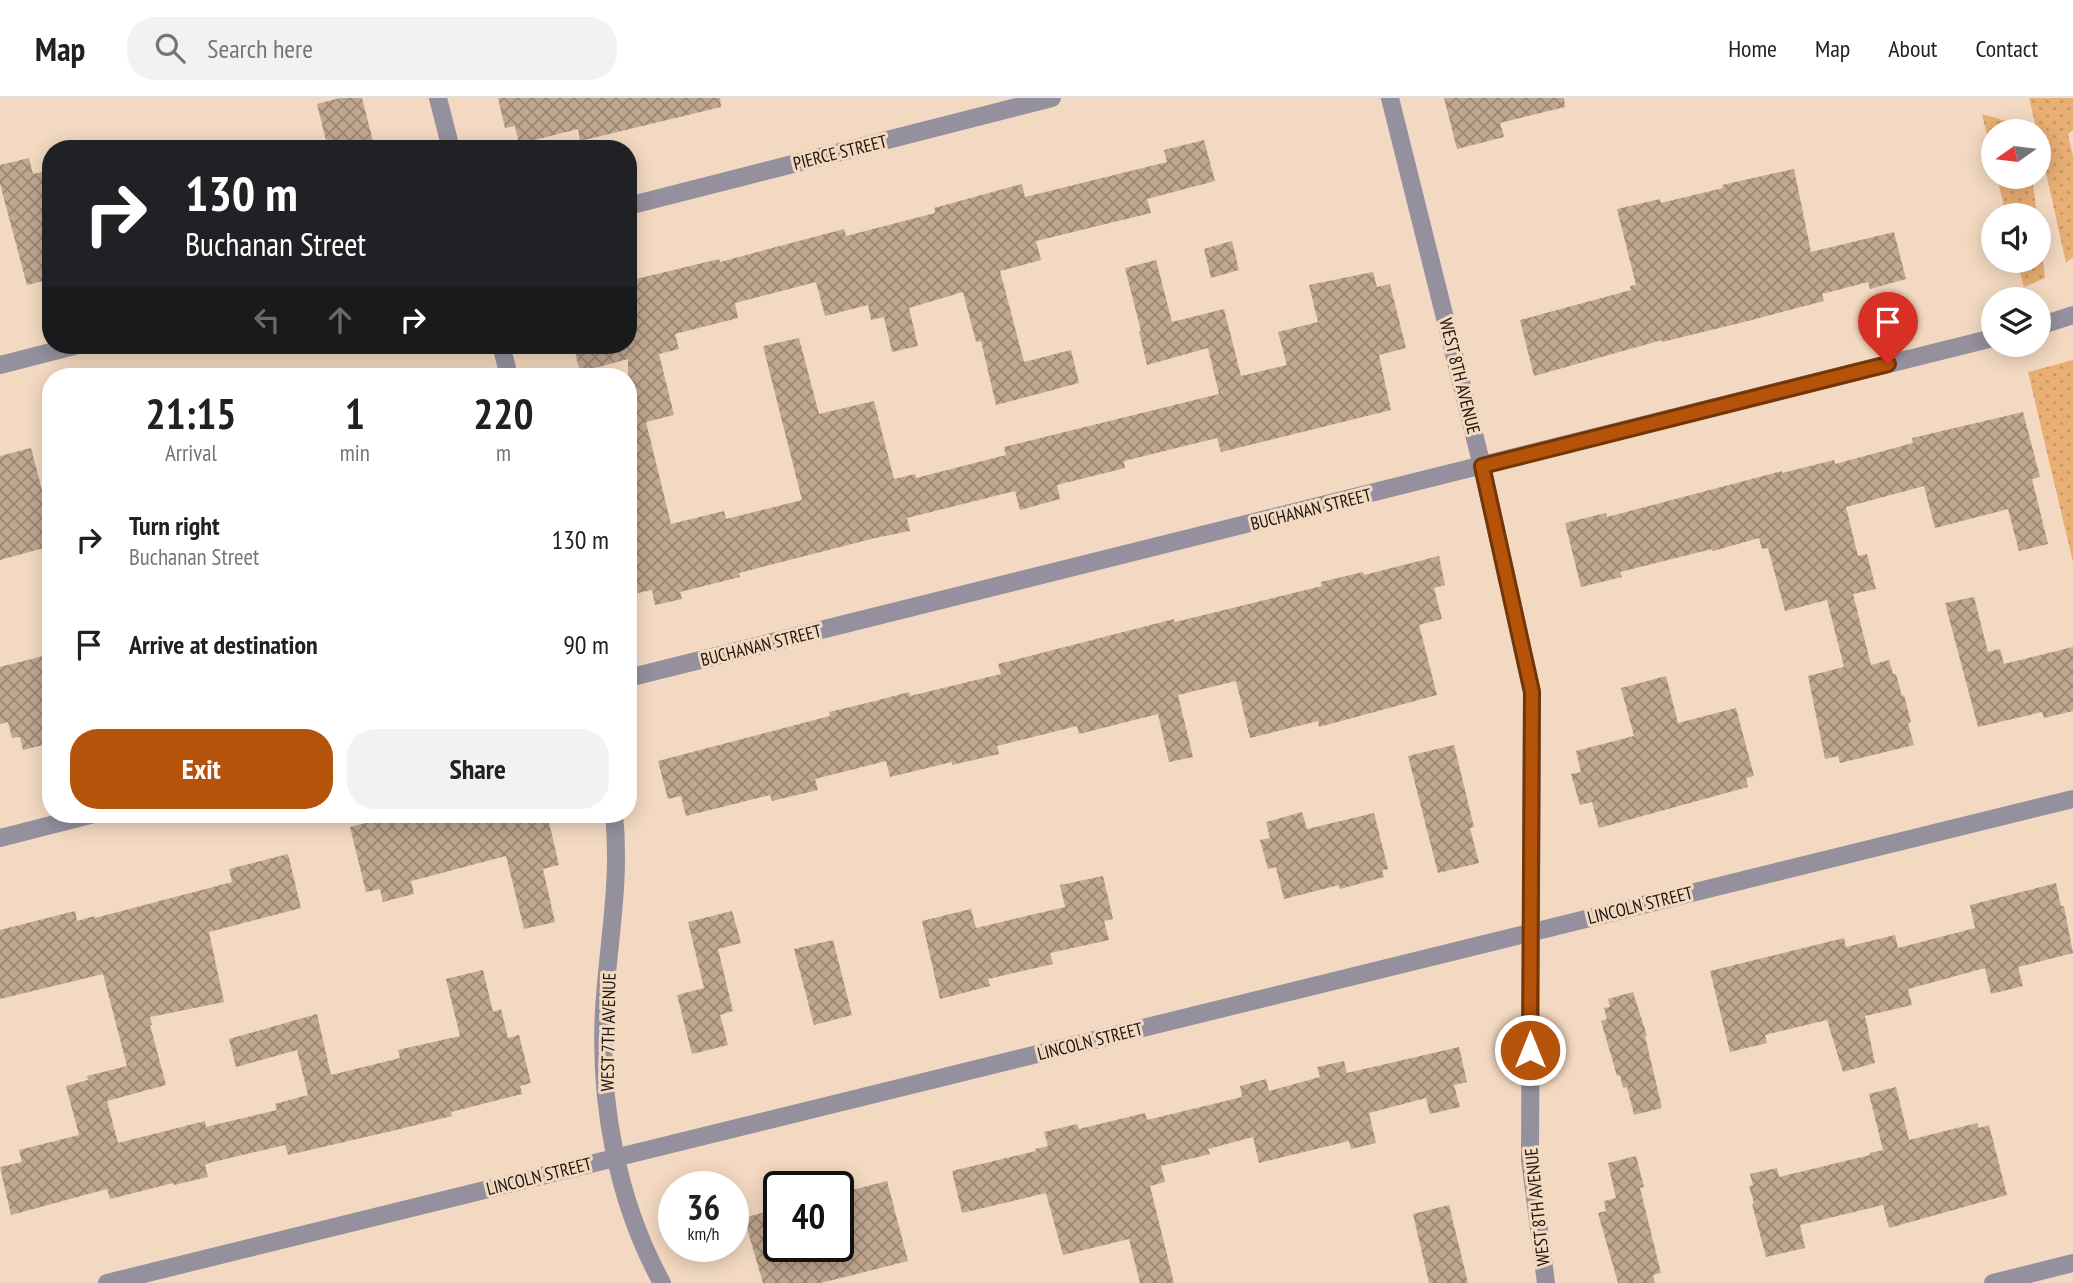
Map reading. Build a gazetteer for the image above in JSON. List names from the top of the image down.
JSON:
{
  "streets": {
    "street": [
      "PIERCE STREET",
      "WEST 8TH AVENUE",
      "BUCHANAN STREET",
      "LINCOLN STREET",
      "WEST 7TH AVENUE"
    ]
  },
  "crossings": [
    ["WEST 8TH AVENUE", "BUCHANAN STREET"],
    ["WEST 8TH AVENUE", "LINCOLN STREET"],
    ["LINCOLN STREET", "WEST 7TH AVENUE"]
  ],
  "north": "left",
  "page": {
    "header": "Map",
    "search": "Search here",
    "nav": [
      "Home",
      "Map",
      "About",
      "Contact"
    ],
    "turn": ["130 m", "Buchanan Street"],
    "eta": [
      "21:15",
      "Arrival",
      "1",
      "min",
      "220",
      "m"
    ],
    "list": [
      {
        "name": "Turn right",
        "note": "Buchanan Street",
        "value": "130 m"
      },
      {
        "name": "Arrive at destination",
        "value": "90 m"
      }
    ],
    "buttons": ["Exit", "Share"],
    "speed": "36 km/h",
    "limit": "40"
  }
}
